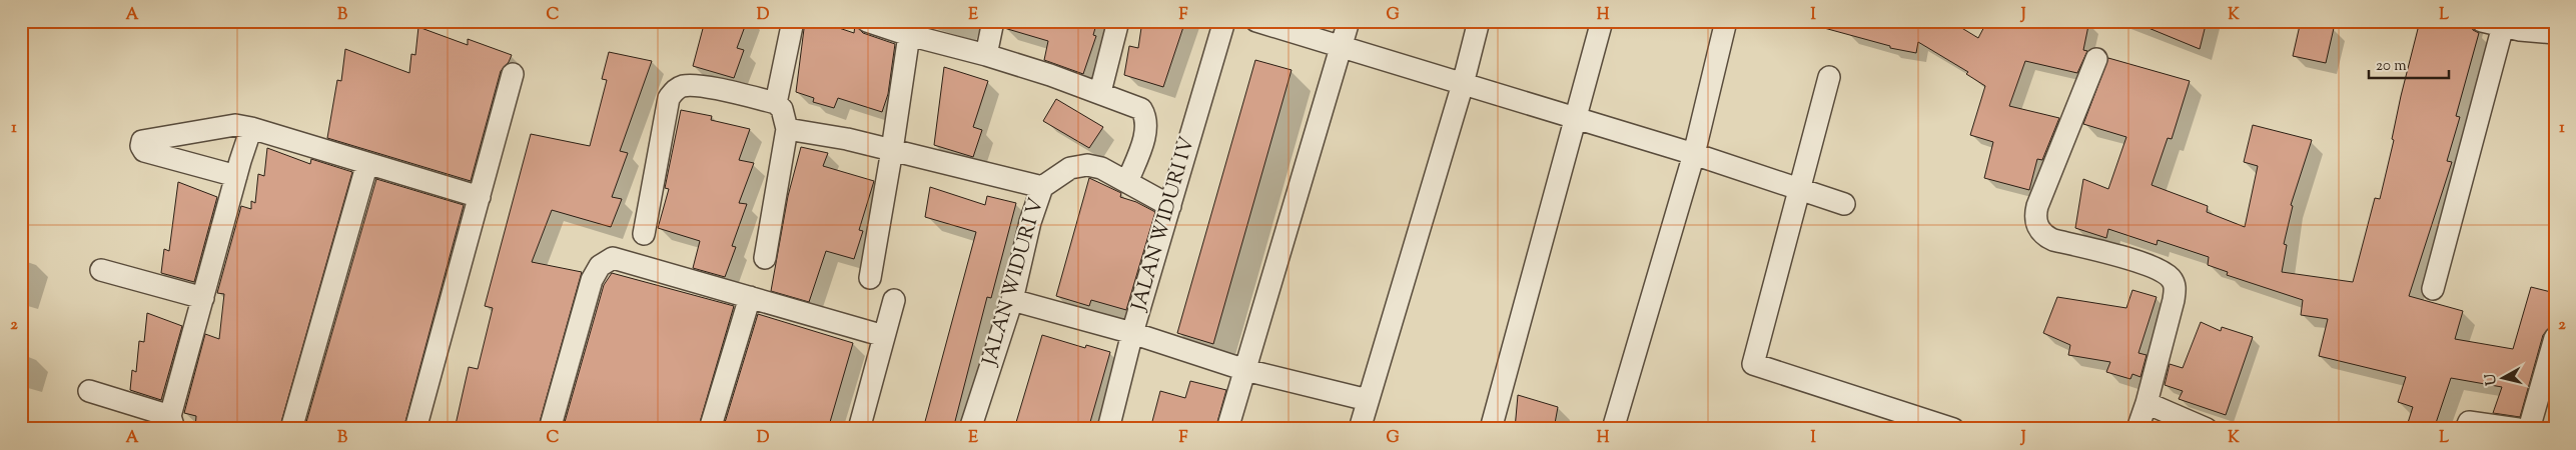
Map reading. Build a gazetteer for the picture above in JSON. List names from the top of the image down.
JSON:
{
  "streets": {
    "street": ["JALAN WIDURI IV", "JALAN WIDURI V"]
  },
  "crossings": [
    ["JALAN WIDURI IV", "JALAN WIDURI V"]
  ],
  "scale_bar": "20 m",
  "north": "left",
  "grid": {
    "columns": [
      "A",
      "B",
      "C",
      "D",
      "E",
      "F",
      "G",
      "H",
      "I",
      "J",
      "K",
      "L"
    ],
    "rows": ["1", "2"]
  }
}
